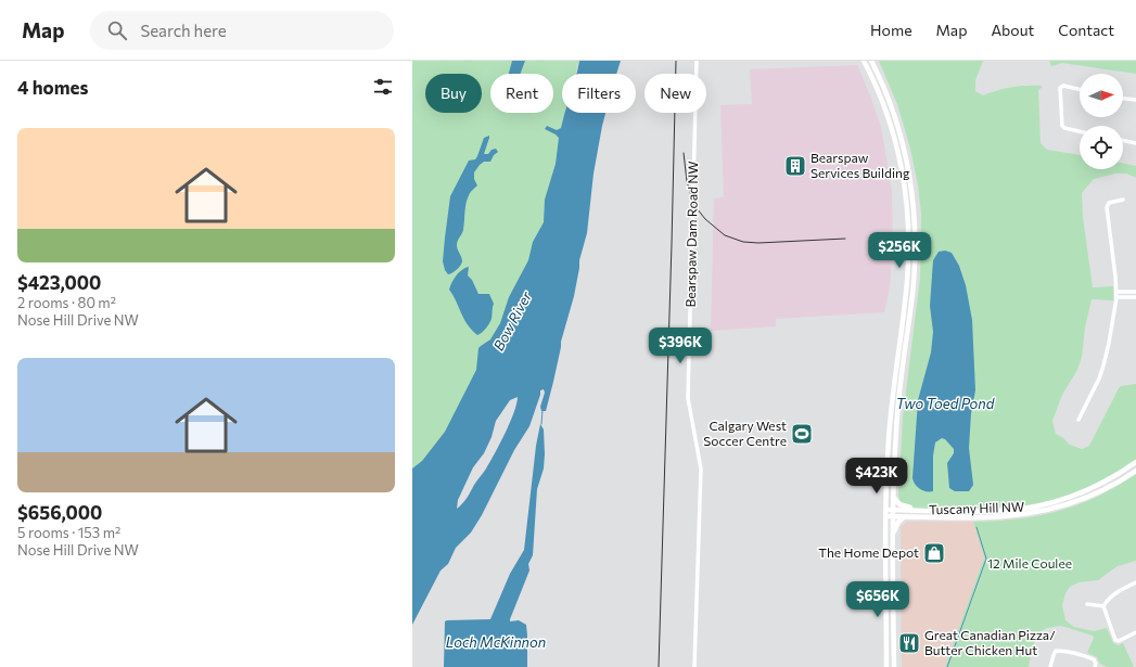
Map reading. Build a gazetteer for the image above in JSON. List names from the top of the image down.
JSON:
{
  "streets": {
    "street": ["Bearspaw Dam Road NW", "Tuscany Hill NW"]
  },
  "water": ["Bow River", "Two Toed Pond", "Loch McKinnon"],
  "parks": ["12 Mile Coulee"],
  "places": {
    "building": ["Bearspaw Services Building"],
    "sports": ["Calgary West Soccer Centre"],
    "shop": ["The Home Depot"],
    "restaurant": ["Great Canadian Pizza/ Butter Chicken Hut"]
  },
  "north": "right",
  "page": {
    "header": "Map",
    "search": "Search here",
    "nav": [
      "Home",
      "Map",
      "About",
      "Contact"
    ],
    "heading": "4 homes",
    "chip": [
      "Buy",
      "Rent",
      "Filters",
      "New"
    ],
    "list": [
      {
        "name": "$423,000",
        "note": "2 rooms · 80 m² · Nose Hill Drive NW"
      },
      {
        "name": "$656,000",
        "note": "5 rooms · 153 m² · Nose Hill Drive NW"
      }
    ],
    "price": [
      "$256K",
      "$396K",
      "$423K",
      "$656K"
    ]
  }
}
